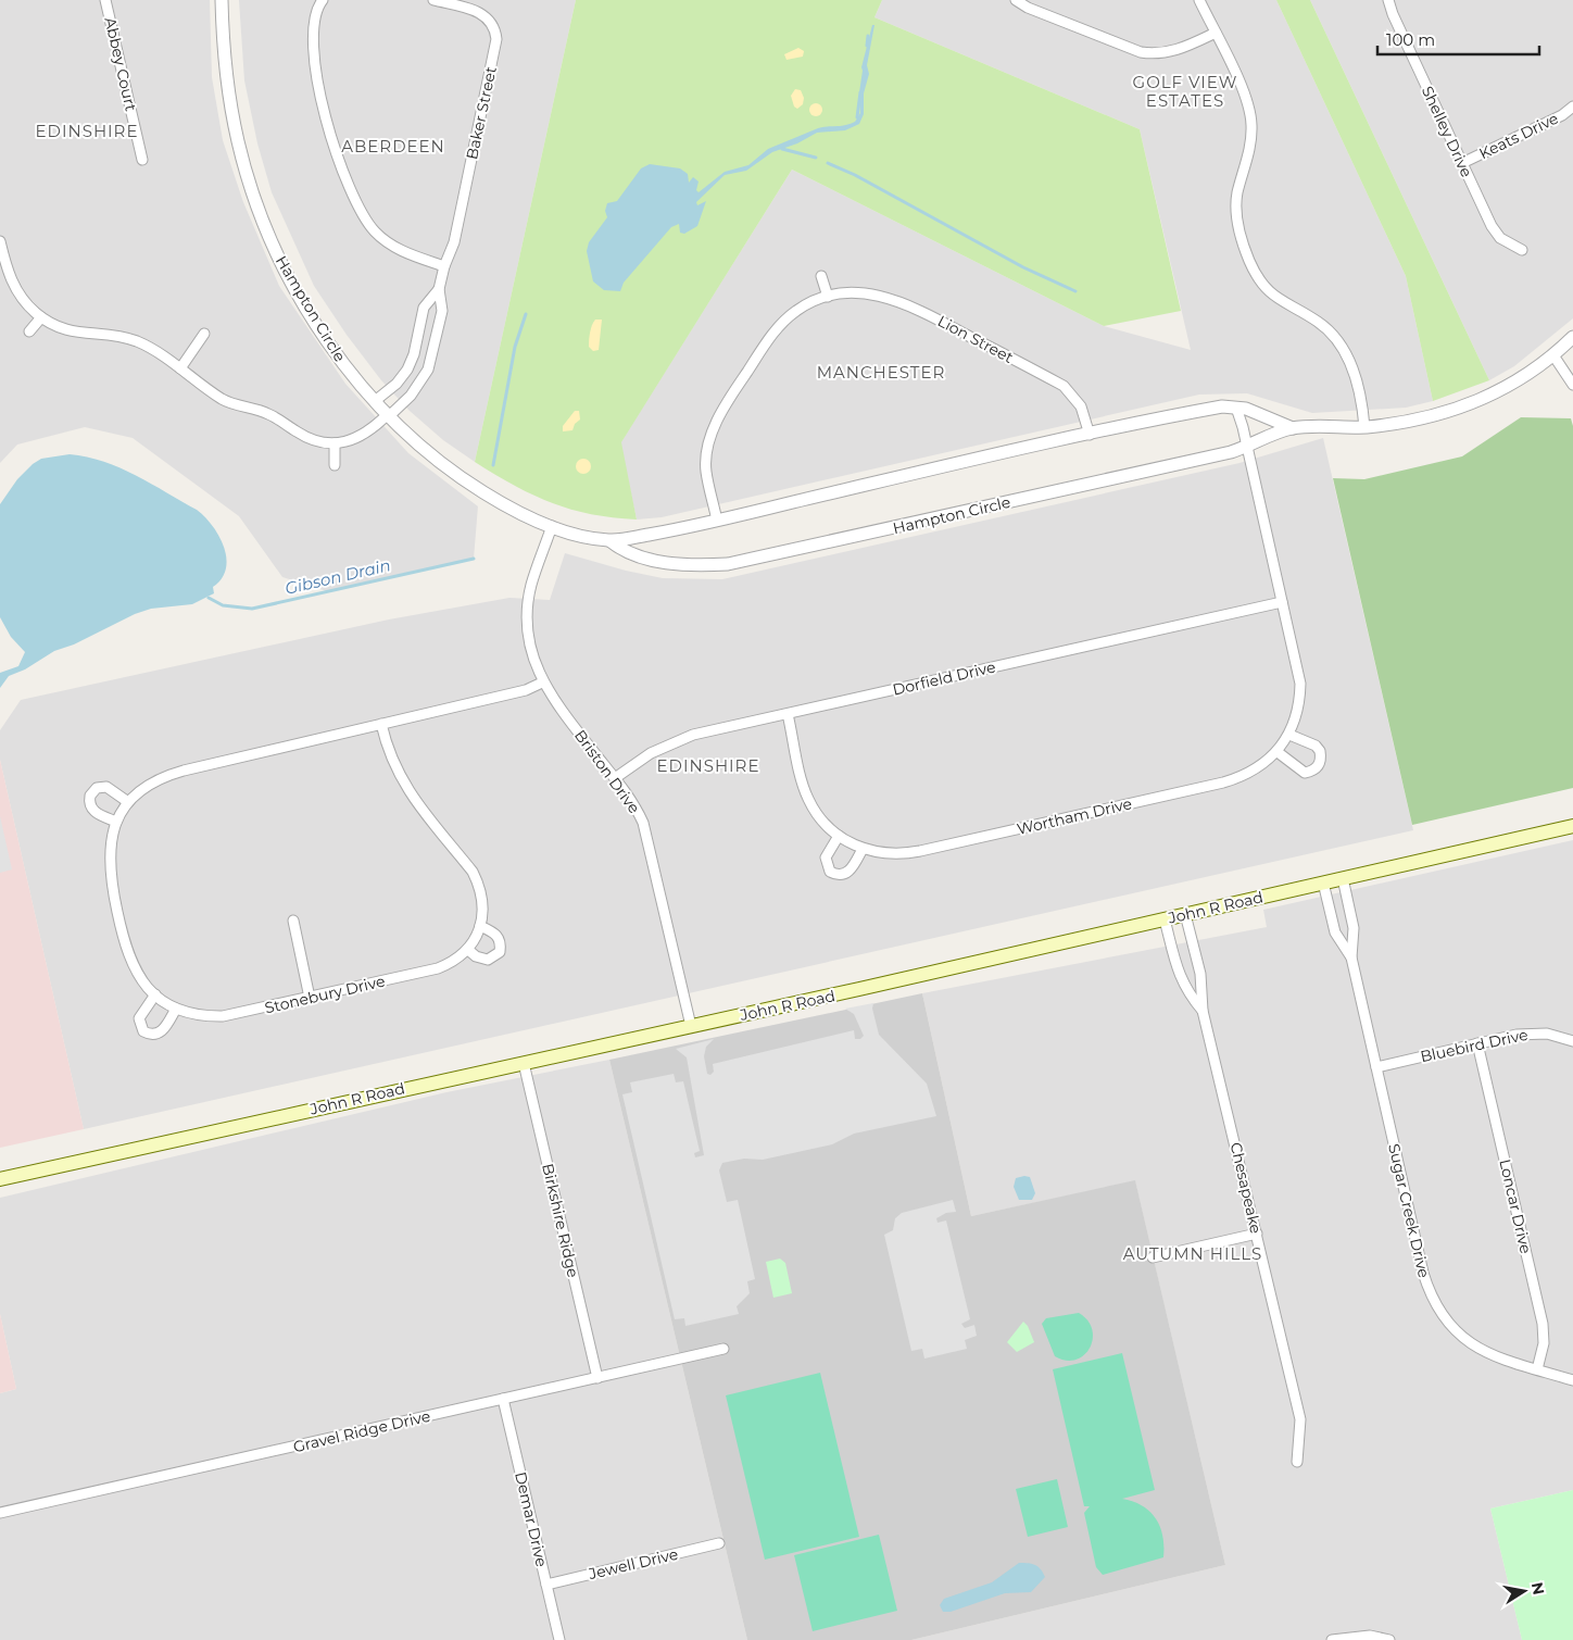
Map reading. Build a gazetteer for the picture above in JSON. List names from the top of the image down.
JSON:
{
  "streets": {
    "main road": ["John R Road"],
    "street": [
      "Abbey Court",
      "Baker Street",
      "Shelley Drive",
      "Keats Drive",
      "Hampton Circle",
      "Lion Street",
      "Dorfield Drive",
      "Briston Drive",
      "Wortham Drive",
      "Stonebury Drive",
      "Bluebird Drive",
      "Chesapeake",
      "Loncar Drive",
      "Sugar Creek Drive",
      "Birkshire Ridge",
      "Gravel Ridge Drive",
      "Demar Drive",
      "Jewell Drive"
    ]
  },
  "crossings": [
    ["Baker Street", "Hampton Circle"],
    ["Shelley Drive", "Keats Drive"],
    ["Hampton Circle", "Lion Street"],
    ["Hampton Circle", "Briston Drive"],
    ["Hampton Circle", "Wortham Drive"],
    ["Dorfield Drive", "Briston Drive"],
    ["Dorfield Drive", "Wortham Drive"],
    ["Briston Drive", "John R Road"],
    ["Briston Drive", "Stonebury Drive"],
    ["John R Road", "Chesapeake"],
    ["John R Road", "Sugar Creek Drive"],
    ["John R Road", "Birkshire Ridge"],
    ["Bluebird Drive", "Loncar Drive"],
    ["Bluebird Drive", "Sugar Creek Drive"],
    ["Loncar Drive", "Sugar Creek Drive"],
    ["Birkshire Ridge", "Gravel Ridge Drive"],
    ["Gravel Ridge Drive", "Demar Drive"],
    ["Demar Drive", "Jewell Drive"]
  ],
  "districts": [
    "GOLF VIEW ESTATES",
    "EDINSHIRE",
    "ABERDEEN",
    "MANCHESTER",
    "EDINSHIRE",
    "AUTUMN HILLS"
  ],
  "water": ["Gibson Drain"],
  "scale_bar": "100 m",
  "north": "right"
}
